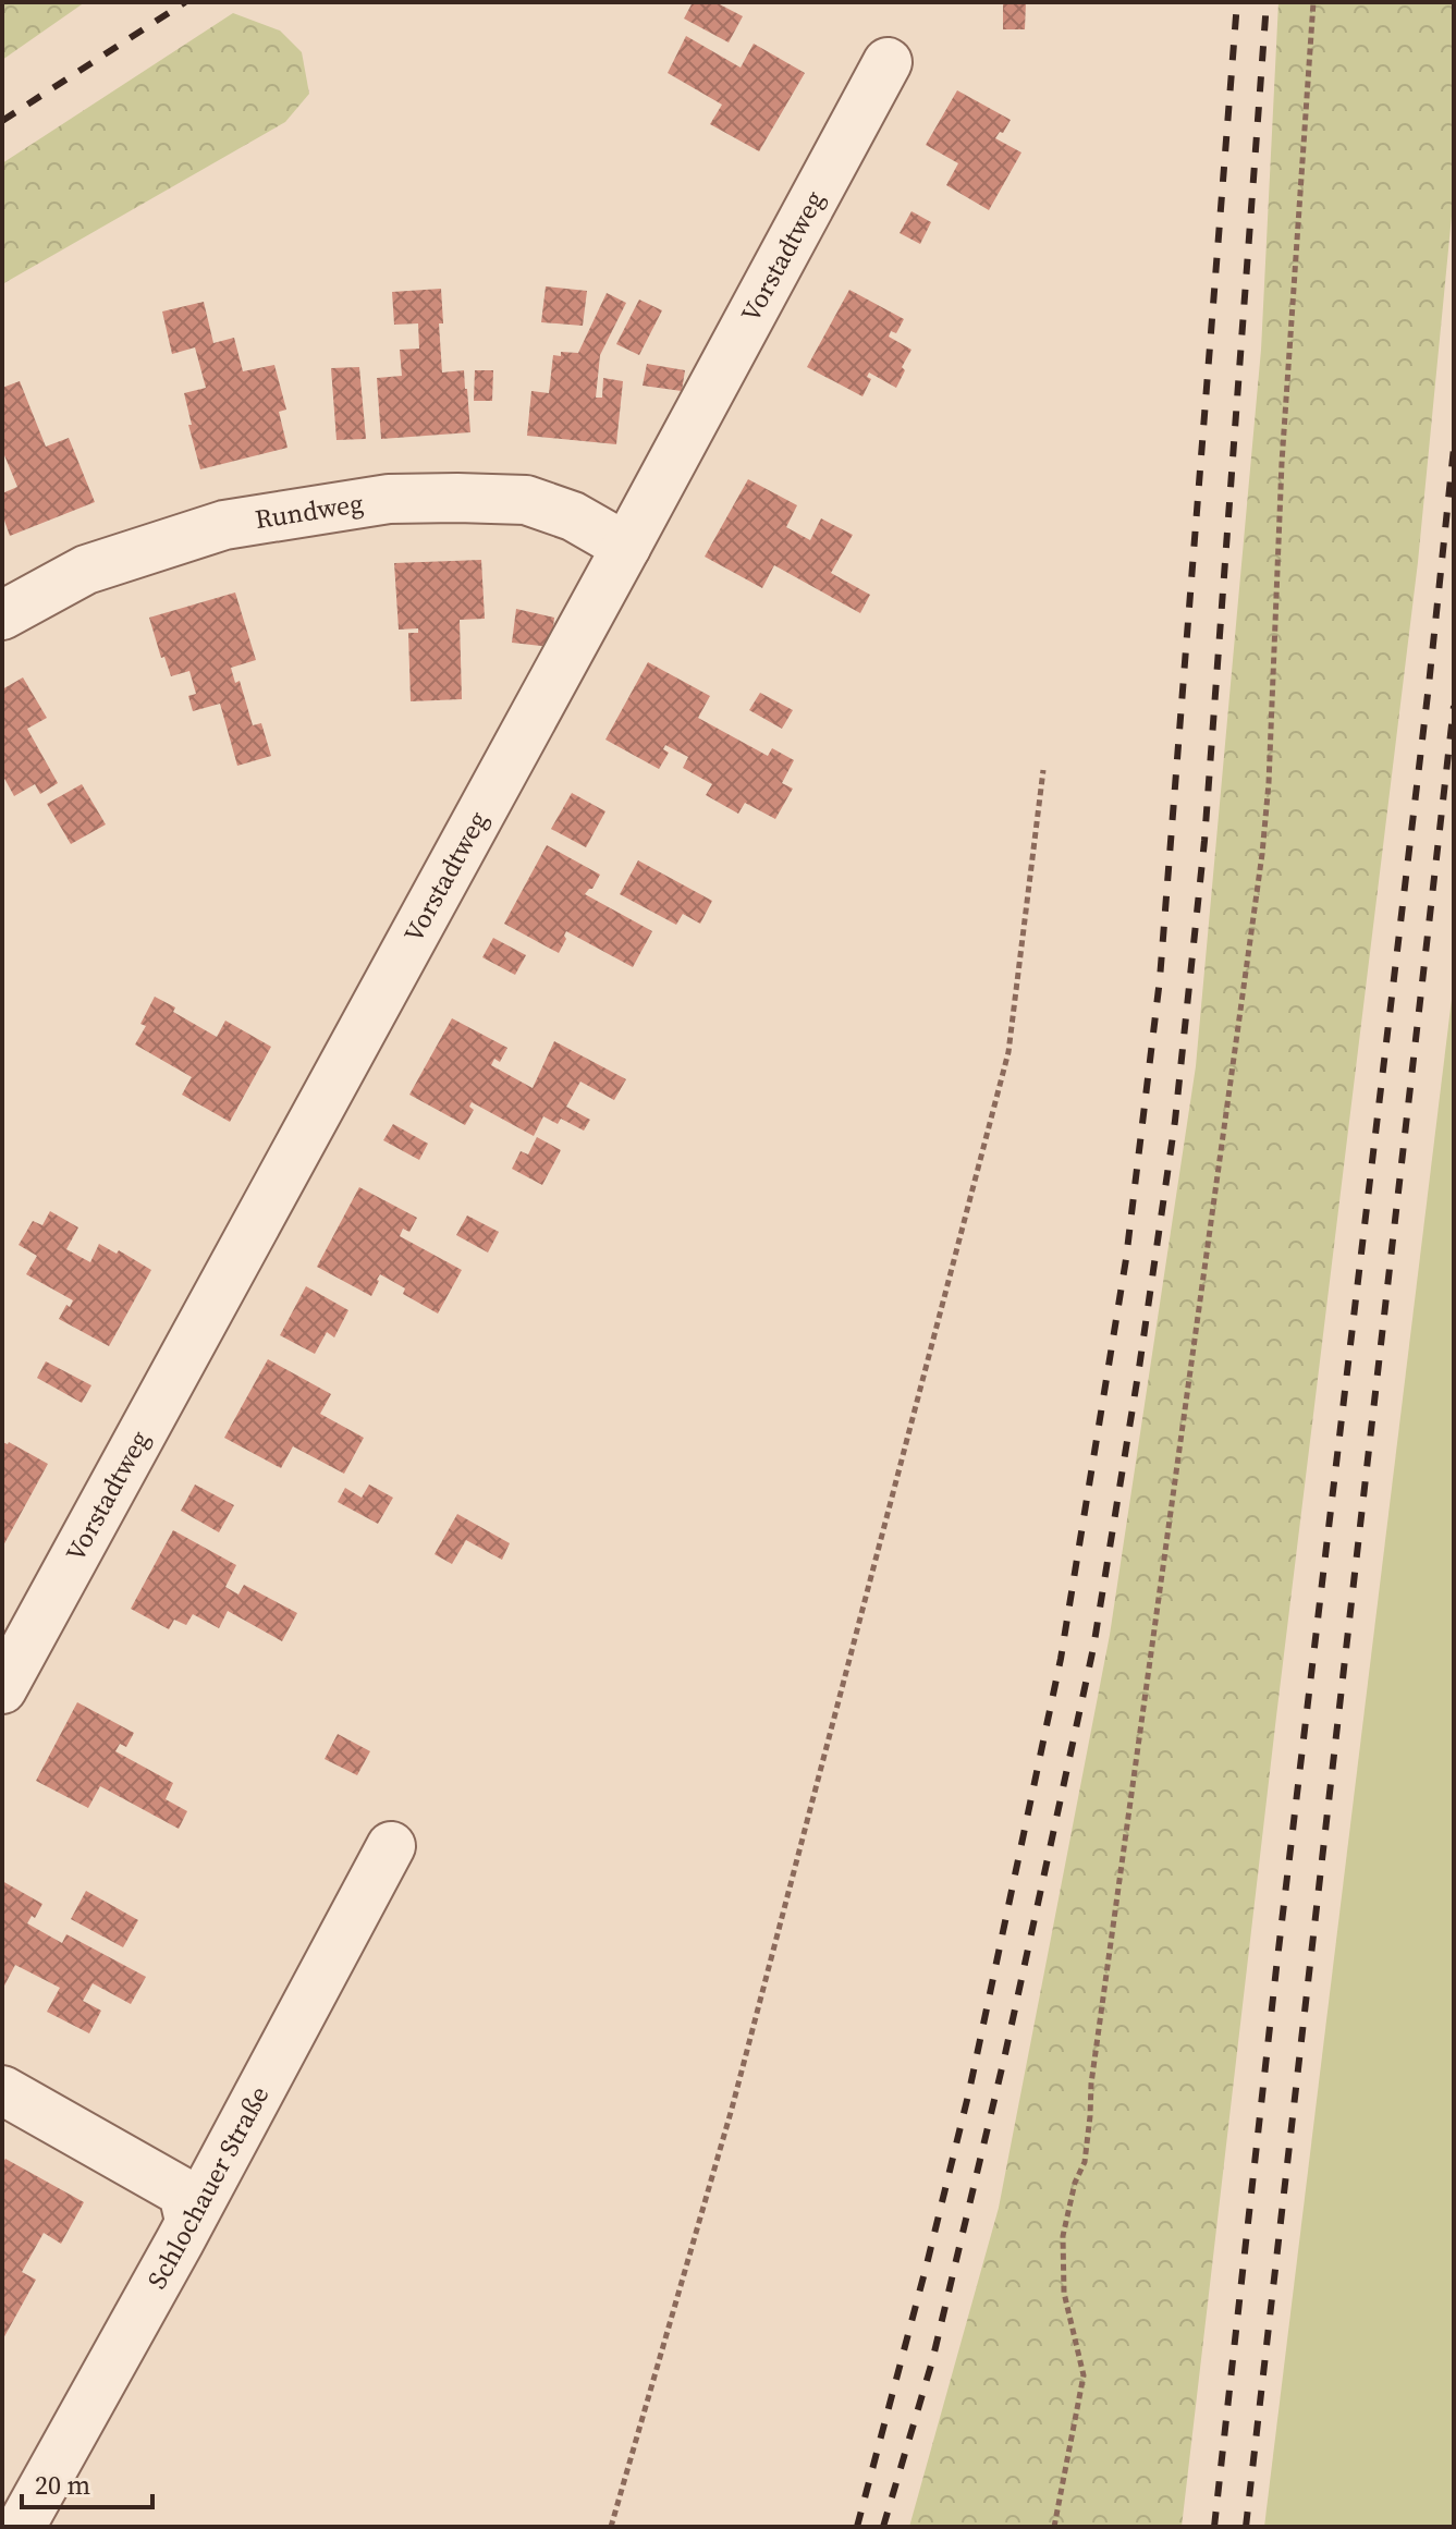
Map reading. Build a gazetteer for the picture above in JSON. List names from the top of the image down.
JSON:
{
  "streets": {
    "street": ["Vorstadtweg", "Rundweg", "Schlochauer Straße"]
  },
  "crossings": [
    ["Vorstadtweg", "Rundweg"]
  ],
  "scale_bar": "20 m"
}
